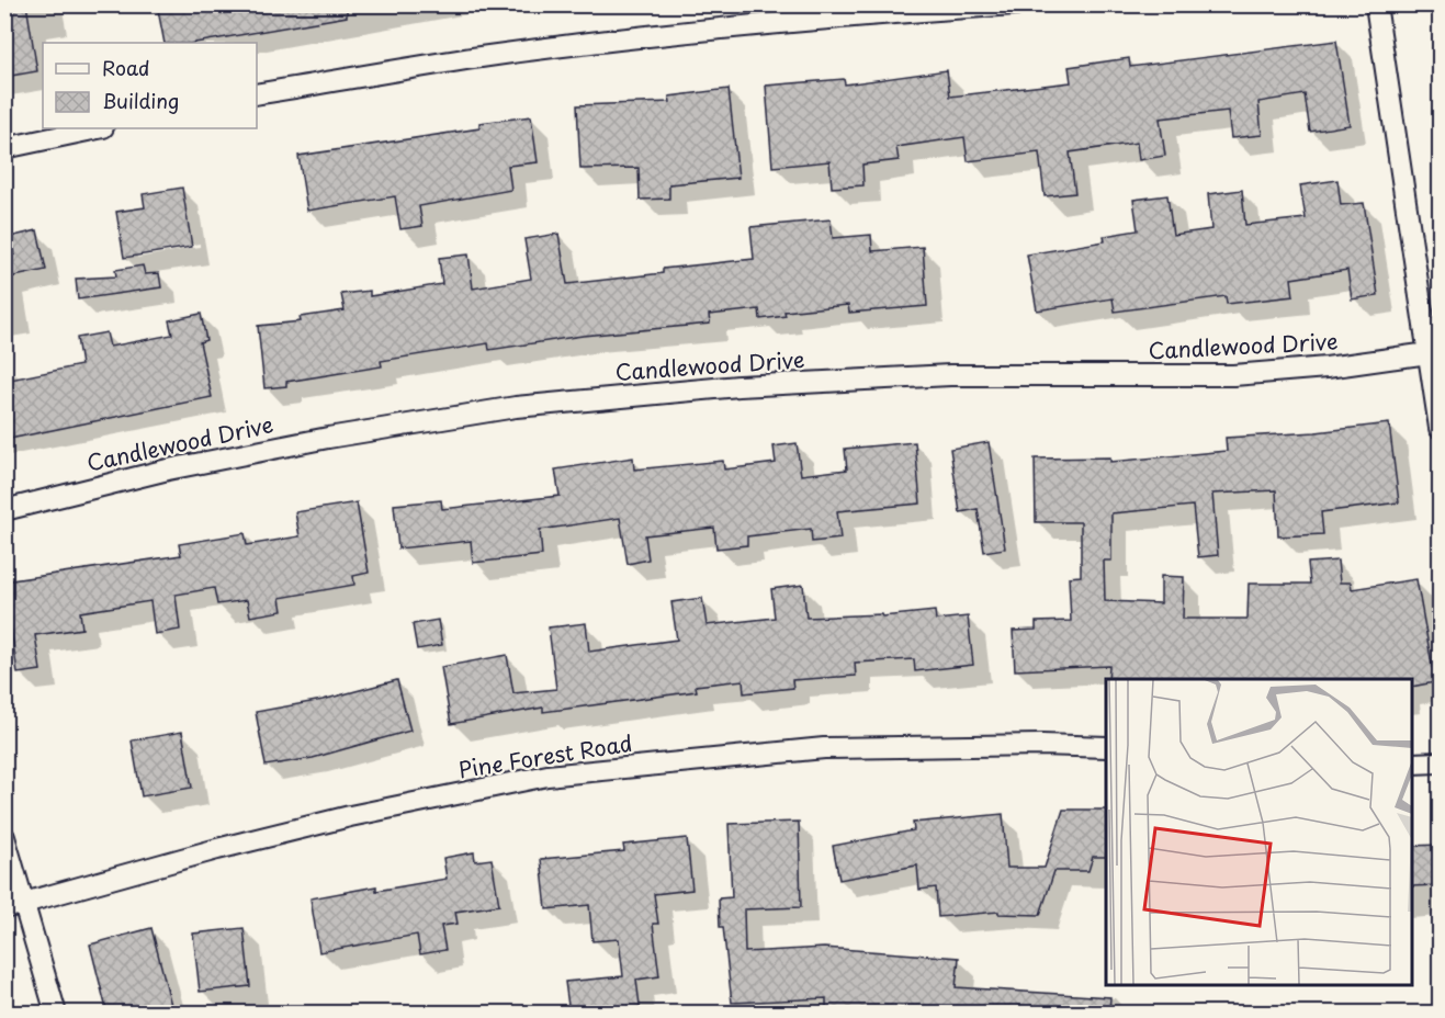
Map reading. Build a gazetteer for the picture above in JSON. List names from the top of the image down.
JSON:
{
  "streets": {
    "street": ["Candlewood Drive", "Pine Forest Road"]
  },
  "legend": ["Road", "Building"]
}
